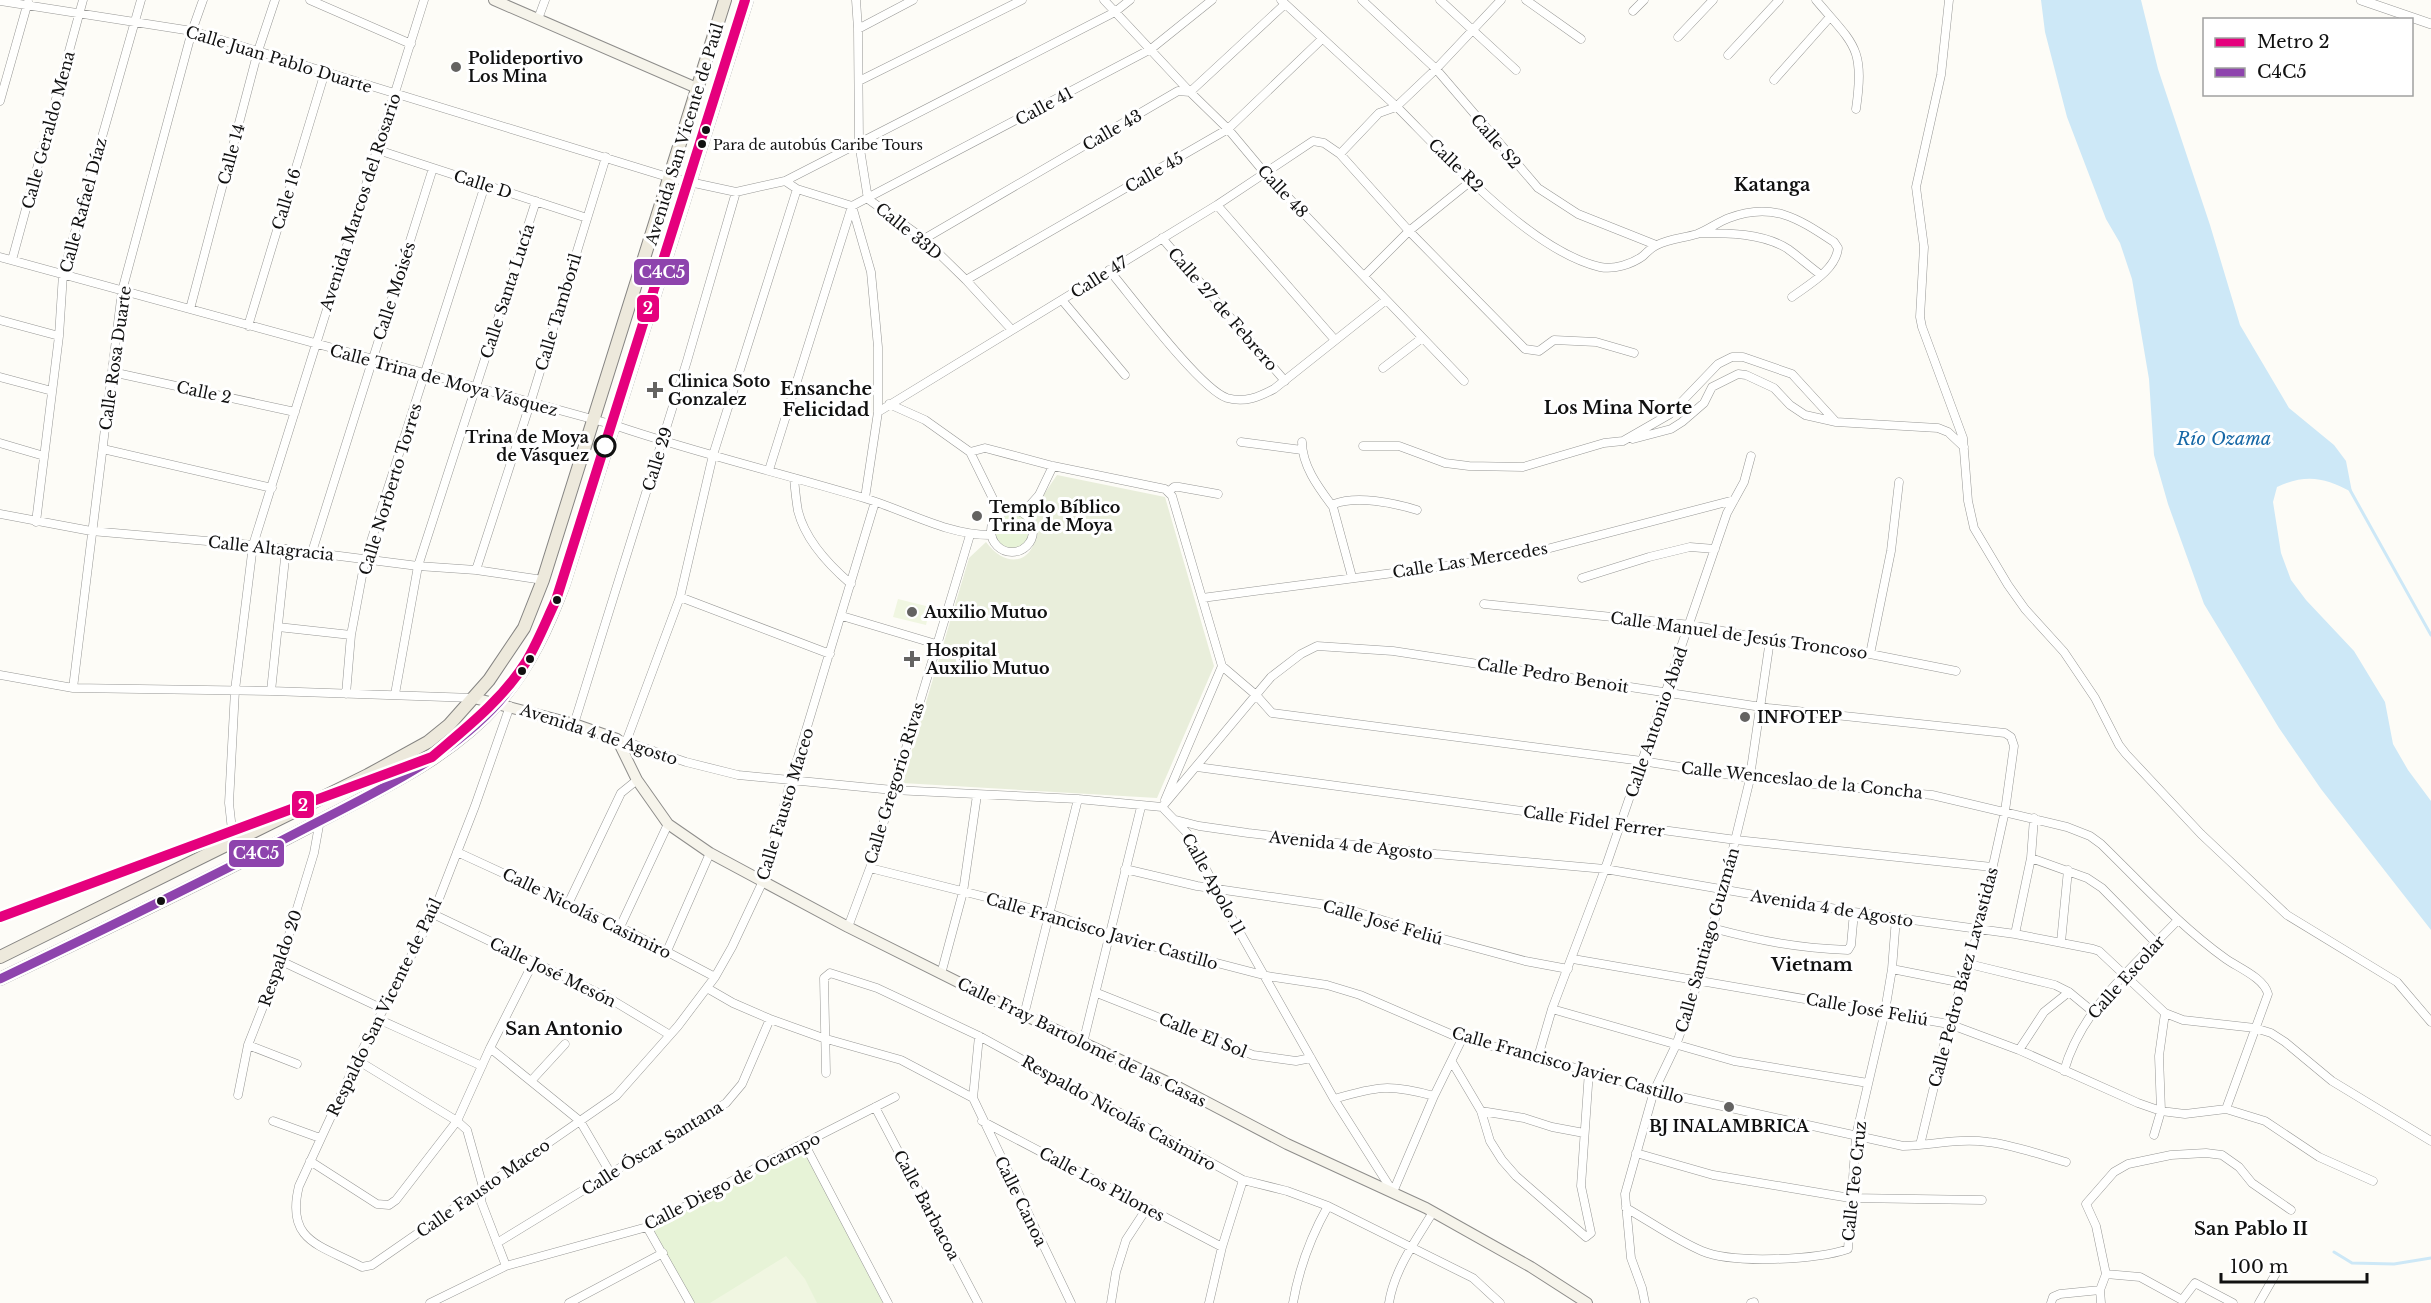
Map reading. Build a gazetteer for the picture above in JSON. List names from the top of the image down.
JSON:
{
  "streets": {
    "main road": ["Avenida San Vicente de Paúl", "Avenida 4 de Agosto", "Calle Fray Bartolomé de las Casas"],
    "street": [
      "Calle Juan Pablo Duarte",
      "Calle 41",
      "Calle Geraldo Mena",
      "Calle 43",
      "Calle S2",
      "Calle 14",
      "Calle R2",
      "Calle 45",
      "Calle D",
      "Calle 48",
      "Calle 16",
      "Avenida Marcos del Rosario",
      "Calle Rafael Díaz",
      "Calle 33D",
      "Calle 47",
      "Calle Moisés",
      "Calle Santa Lucía",
      "Calle 27 de Febrero",
      "Calle Tamboril",
      "Calle Rosa Duarte",
      "Calle Trina de Moya Vásquez",
      "Calle 2",
      "Calle 29",
      "Calle Norberto Torres",
      "Calle Altagracia",
      "Calle Las Mercedes",
      "Calle Manuel de Jesús Troncoso",
      "Calle Pedro Benoit",
      "Calle Antonio Abad",
      "Calle Wenceslao de la Concha",
      "Calle Gregorio Rivas",
      "Calle Fausto Maceo",
      "Calle Fidel Ferrer",
      "Calle Apolo 11",
      "Calle Nicolás Casimiro",
      "Calle José Feliú",
      "Calle Francisco Javier Castillo",
      "Calle Santiago Guzmán",
      "Respaldo 20",
      "Calle José Mesón",
      "Calle Pedro Báez Lavastidas",
      "Calle Escolar",
      "Respaldo San Vicente de Paúl",
      "Calle El Sol",
      "Respaldo Nicolás Casimiro",
      "Calle Óscar Santana",
      "Calle Diego de Ocampo",
      "Calle Teo Cruz",
      "Calle Los Pilones",
      "Calle Canoa",
      "Calle Barbacoa"
    ]
  },
  "crossings": [
    ["Calle Juan Pablo Duarte", "Calle Geraldo Mena"],
    ["Calle Juan Pablo Duarte", "Avenida San Vicente de Paúl"],
    ["Calle Juan Pablo Duarte", "Calle 14"],
    ["Calle Juan Pablo Duarte", "Calle 16"],
    ["Calle Juan Pablo Duarte", "Avenida Marcos del Rosario"],
    ["Calle Juan Pablo Duarte", "Calle Rafael Díaz"],
    ["Calle Juan Pablo Duarte", "Calle Tamboril"],
    ["Calle Juan Pablo Duarte", "Calle Rosa Duarte"],
    ["Calle Juan Pablo Duarte", "Calle 29"],
    ["Calle 41", "Calle 48"],
    ["Calle 41", "Calle 33D"],
    ["Calle Geraldo Mena", "Calle Trina de Moya Vásquez"],
    ["Calle 43", "Calle R2"],
    ["Calle 43", "Calle 48"],
    ["Calle 43", "Calle 33D"],
    ["Avenida San Vicente de Paúl", "Avenida Marcos del Rosario"],
    ["Avenida San Vicente de Paúl", "Calle Trina de Moya Vásquez"],
    ["Avenida San Vicente de Paúl", "Calle Altagracia"],
    ["Avenida San Vicente de Paúl", "Avenida 4 de Agosto"],
    ["Avenida San Vicente de Paúl", "Respaldo 20"],
    ["Avenida San Vicente de Paúl", "Respaldo San Vicente de Paúl"],
    ["Calle S2", "Calle R2"],
    ["Calle 14", "Calle Trina de Moya Vásquez"],
    ["Calle R2", "Calle 45"],
    ["Calle 45", "Calle 48"],
    ["Calle 45", "Calle 33D"],
    ["Calle D", "Avenida Marcos del Rosario"],
    ["Calle D", "Calle Moisés"],
    ["Calle D", "Calle Santa Lucía"],
    ["Calle D", "Calle Tamboril"],
    ["Calle D", "Calle Norberto Torres"],
    ["Calle 48", "Calle 47"],
    ["Calle 16", "Calle Trina de Moya Vásquez"],
    ["Avenida Marcos del Rosario", "Calle Trina de Moya Vásquez"],
    ["Avenida Marcos del Rosario", "Calle 2"],
    ["Avenida Marcos del Rosario", "Calle Altagracia"],
    ["Avenida Marcos del Rosario", "Avenida 4 de Agosto"],
    ["Calle Rafael Díaz", "Calle Trina de Moya Vásquez"],
    ["Calle Rafael Díaz", "Calle Altagracia"],
    ["Calle 33D", "Calle 47"],
    ["Calle 47", "Calle 27 de Febrero"],
    ["Calle Moisés", "Calle Trina de Moya Vásquez"],
    ["Calle Moisés", "Calle Altagracia"],
    ["Calle Santa Lucía", "Calle Trina de Moya Vásquez"],
    ["Calle Santa Lucía", "Calle Altagracia"],
    ["Calle Santa Lucía", "Avenida 4 de Agosto"],
    ["Calle Tamboril", "Calle Trina de Moya Vásquez"],
    ["Calle Tamboril", "Calle Altagracia"],
    ["Calle Rosa Duarte", "Calle Trina de Moya Vásquez"],
    ["Calle Rosa Duarte", "Calle 2"],
    ["Calle Rosa Duarte", "Calle Altagracia"],
    ["Calle Rosa Duarte", "Avenida 4 de Agosto"],
    ["Calle Trina de Moya Vásquez", "Calle 29"],
    ["Calle Trina de Moya Vásquez", "Calle Norberto Torres"],
    ["Calle Trina de Moya Vásquez", "Calle Gregorio Rivas"],
    ["Calle Trina de Moya Vásquez", "Calle Fausto Maceo"],
    ["Calle 29", "Avenida 4 de Agosto"],
    ["Calle Norberto Torres", "Calle Altagracia"],
    ["Calle Norberto Torres", "Avenida 4 de Agosto"],
    ["Calle Las Mercedes", "Calle Antonio Abad"],
    ["Calle Manuel de Jesús Troncoso", "Calle Antonio Abad"],
    ["Calle Manuel de Jesús Troncoso", "Calle Santiago Guzmán"],
    ["Calle Pedro Benoit", "Calle Antonio Abad"],
    ["Calle Pedro Benoit", "Avenida 4 de Agosto"],
    ["Calle Pedro Benoit", "Calle Wenceslao de la Concha"],
    ["Calle Pedro Benoit", "Calle Fidel Ferrer"],
    ["Calle Pedro Benoit", "Calle Apolo 11"],
    ["Calle Pedro Benoit", "Calle Santiago Guzmán"],
    ["Calle Pedro Benoit", "Calle Pedro Báez Lavastidas"],
    ["Calle Antonio Abad", "Avenida 4 de Agosto"],
    ["Calle Antonio Abad", "Calle Wenceslao de la Concha"],
    ["Calle Antonio Abad", "Calle Fidel Ferrer"],
    ["Calle Antonio Abad", "Calle José Feliú"],
    ["Calle Antonio Abad", "Calle Francisco Javier Castillo"],
    ["Avenida 4 de Agosto", "Calle Wenceslao de la Concha"],
    ["Avenida 4 de Agosto", "Calle Gregorio Rivas"],
    ["Avenida 4 de Agosto", "Calle Fausto Maceo"],
    ["Avenida 4 de Agosto", "Calle Apolo 11"],
    ["Avenida 4 de Agosto", "Calle Santiago Guzmán"],
    ["Avenida 4 de Agosto", "Calle Pedro Báez Lavastidas"],
    ["Avenida 4 de Agosto", "Calle Escolar"],
    ["Avenida 4 de Agosto", "Respaldo San Vicente de Paúl"],
    ["Avenida 4 de Agosto", "Calle Fray Bartolomé de las Casas"],
    ["Avenida 4 de Agosto", "Calle Teo Cruz"],
    ["Calle Wenceslao de la Concha", "Calle Santiago Guzmán"],
    ["Calle Wenceslao de la Concha", "Calle Pedro Báez Lavastidas"],
    ["Calle Wenceslao de la Concha", "Calle Escolar"],
    ["Calle Gregorio Rivas", "Calle Francisco Javier Castillo"],
    ["Calle Gregorio Rivas", "Calle Fray Bartolomé de las Casas"],
    ["Calle Fausto Maceo", "Calle Nicolás Casimiro"],
    ["Calle Fausto Maceo", "Calle José Mesón"],
    ["Calle Fausto Maceo", "Respaldo San Vicente de Paúl"],
    ["Calle Fausto Maceo", "Calle Fray Bartolomé de las Casas"],
    ["Calle Fidel Ferrer", "Calle Santiago Guzmán"],
    ["Calle Fidel Ferrer", "Calle Pedro Báez Lavastidas"],
    ["Calle Apolo 11", "Calle José Feliú"],
    ["Calle Apolo 11", "Calle Francisco Javier Castillo"],
    ["Calle Apolo 11", "Calle El Sol"],
    ["Calle Apolo 11", "Calle Fray Bartolomé de las Casas"],
    ["Calle Nicolás Casimiro", "Respaldo San Vicente de Paúl"],
    ["Calle José Feliú", "Calle Santiago Guzmán"],
    ["Calle José Feliú", "Calle Pedro Báez Lavastidas"],
    ["Calle José Feliú", "Calle Escolar"],
    ["Calle José Feliú", "Calle Teo Cruz"],
    ["Calle Francisco Javier Castillo", "Calle Santiago Guzmán"],
    ["Calle Francisco Javier Castillo", "Calle Pedro Báez Lavastidas"],
    ["Calle Francisco Javier Castillo", "Calle Teo Cruz"],
    ["Calle Santiago Guzmán", "Calle Teo Cruz"],
    ["Calle José Mesón", "Respaldo San Vicente de Paúl"],
    ["Calle Diego de Ocampo", "Calle Barbacoa"],
    ["Calle Los Pilones", "Calle Canoa"]
  ],
  "districts": [
    "Katanga",
    "Ensanche Felicidad",
    "Los Mina Norte",
    "Vietnam",
    "San Antonio",
    "San Pablo II"
  ],
  "water": ["Río Ozama"],
  "places": {
    "other": [
      "Polideportivo Los Mina",
      "Para de autobús Caribe Tours",
      "Trina de Moya de Vásquez",
      "Templo Bíblico Trina de Moya",
      "Auxilio Mutuo",
      "INFOTEP",
      "BJ INALAMBRICA"
    ],
    "health": ["Clinica Soto Gonzalez", "Hospital Auxilio Mutuo"]
  },
  "lines": ["metro line 2", "transit line C4C5"],
  "legend": ["Metro 2", "C4C5"],
  "scale_bar": "100 m"
}
